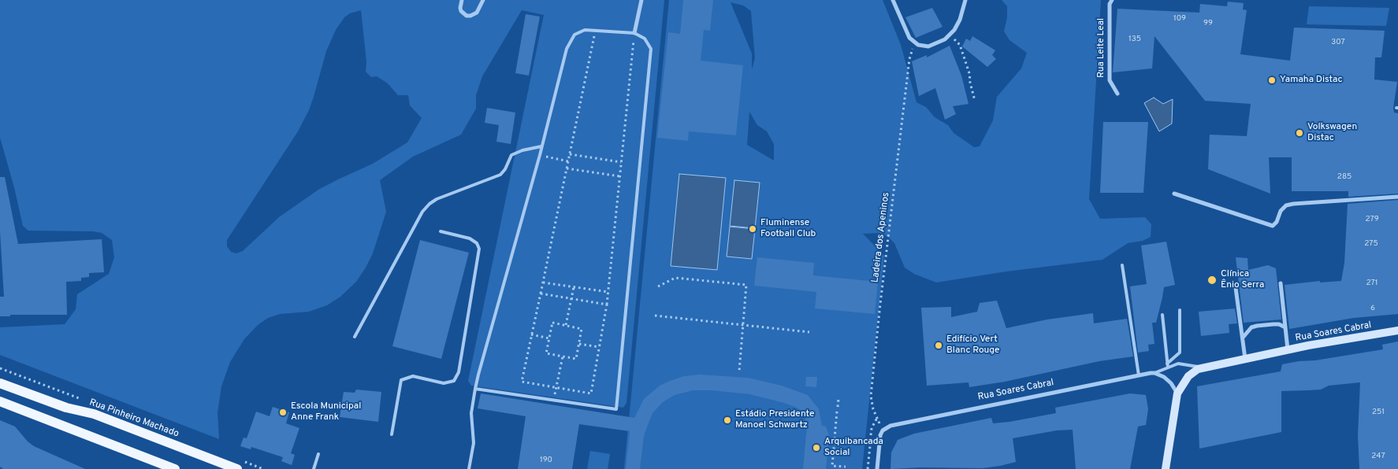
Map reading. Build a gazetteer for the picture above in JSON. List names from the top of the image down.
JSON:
{
  "streets": {
    "main road": ["Rua Soares Cabral", "Rua Pinheiro Machado"],
    "street": ["Rua Leite Leal"],
    "path": ["Ladeira dos Apeninos"]
  },
  "places": [
    "Yamaha Distac",
    "Volkswagen Distac",
    "Fluminense Football Club",
    "Clínica Ênio Serra",
    "Edifício Vert Blanc Rouge",
    "Escola Municipal Anne Frank",
    "Estádio Presidente Manoel Schwartz",
    "Arquibancada Social"
  ],
  "house_numbers": [
    "109",
    "99",
    "135",
    "307",
    "285",
    "279",
    "275",
    "271",
    "6",
    "251",
    "247",
    "190"
  ]
}
